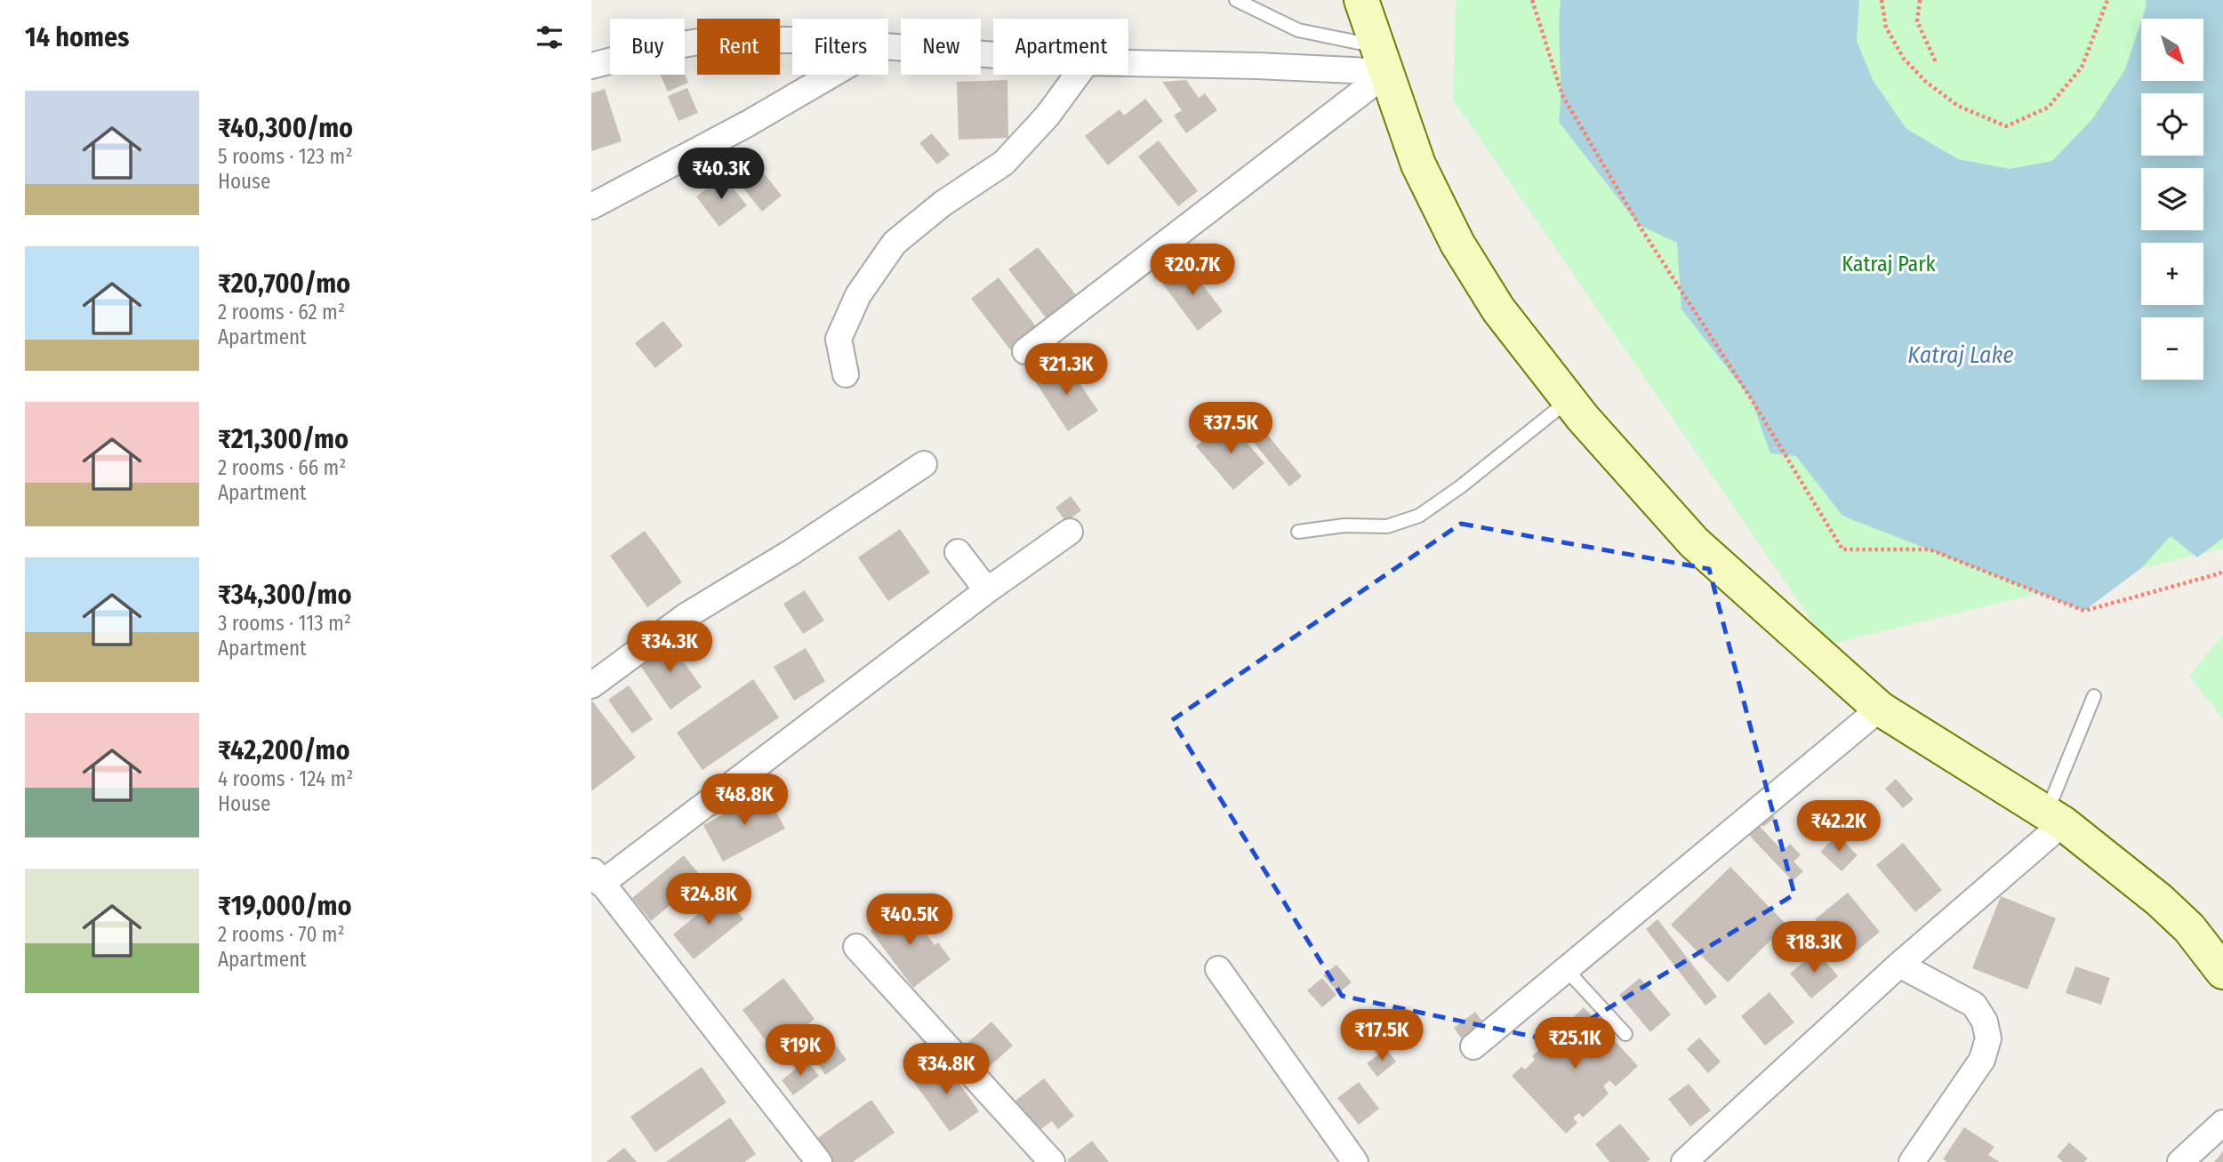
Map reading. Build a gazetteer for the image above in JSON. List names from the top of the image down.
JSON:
{
  "water": ["Katraj Lake"],
  "parks": ["Katraj Park"],
  "north": "bottom right",
  "page": {
    "heading": "14 homes",
    "map_buttons": ["+", "−"],
    "chip": [
      "Buy",
      "Rent",
      "Filters",
      "New",
      "Apartment"
    ],
    "list": [
      {
        "name": "₹40,300/mo",
        "note": "5 rooms · 123 m² · House"
      },
      {
        "name": "₹20,700/mo",
        "note": "2 rooms · 62 m² · Apartment"
      },
      {
        "name": "₹21,300/mo",
        "note": "2 rooms · 66 m² · Apartment"
      },
      {
        "name": "₹34,300/mo",
        "note": "3 rooms · 113 m² · Apartment"
      },
      {
        "name": "₹42,200/mo",
        "note": "4 rooms · 124 m² · House"
      },
      {
        "name": "₹19,000/mo",
        "note": "2 rooms · 70 m² · Apartment"
      }
    ],
    "price": [
      "₹40.3K",
      "₹20.7K",
      "₹21.3K",
      "₹37.5K",
      "₹34.3K",
      "₹48.8K",
      "₹42.2K",
      "₹24.8K",
      "₹40.5K",
      "₹18.3K",
      "₹17.5K",
      "₹25.1K",
      "₹19K",
      "₹34.8K"
    ]
  }
}
